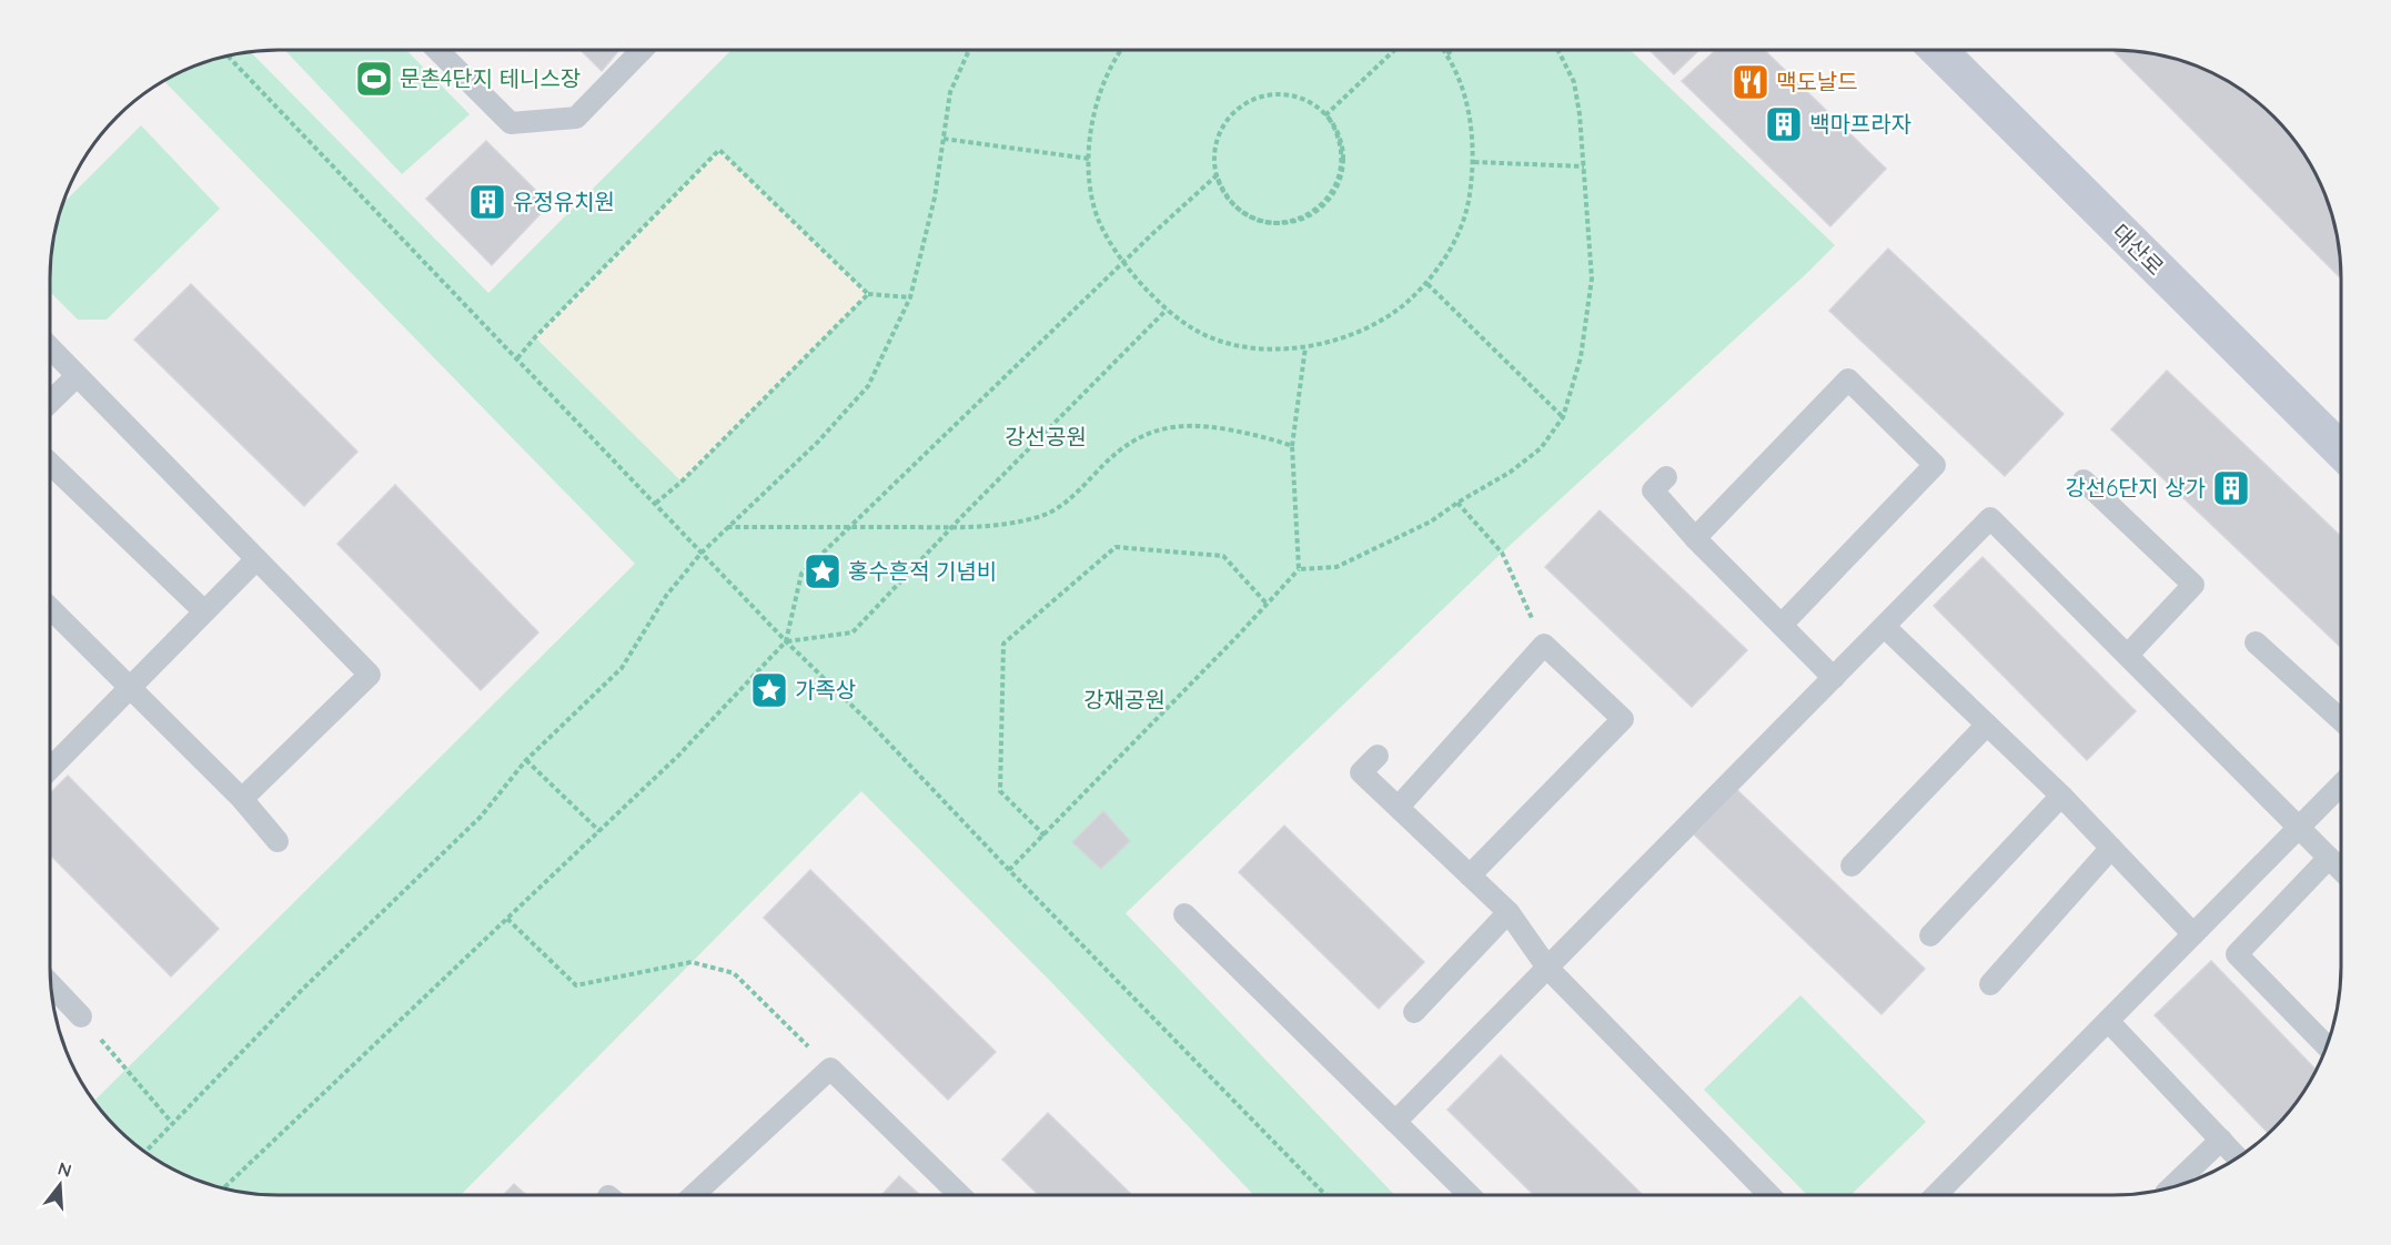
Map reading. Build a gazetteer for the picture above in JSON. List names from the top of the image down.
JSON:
{
  "streets": {
    "main road": ["대산로"]
  },
  "parks": ["강선공원", "강재공원"],
  "places": {
    "sports": ["문촌4단지 테니스장"],
    "restaurant": ["맥도날드"],
    "building": ["백마프라자", "유정유치원", "강선6단지 상가"],
    "place": ["홍수흔적 기념비", "가족상"]
  },
  "north": "top"
}
